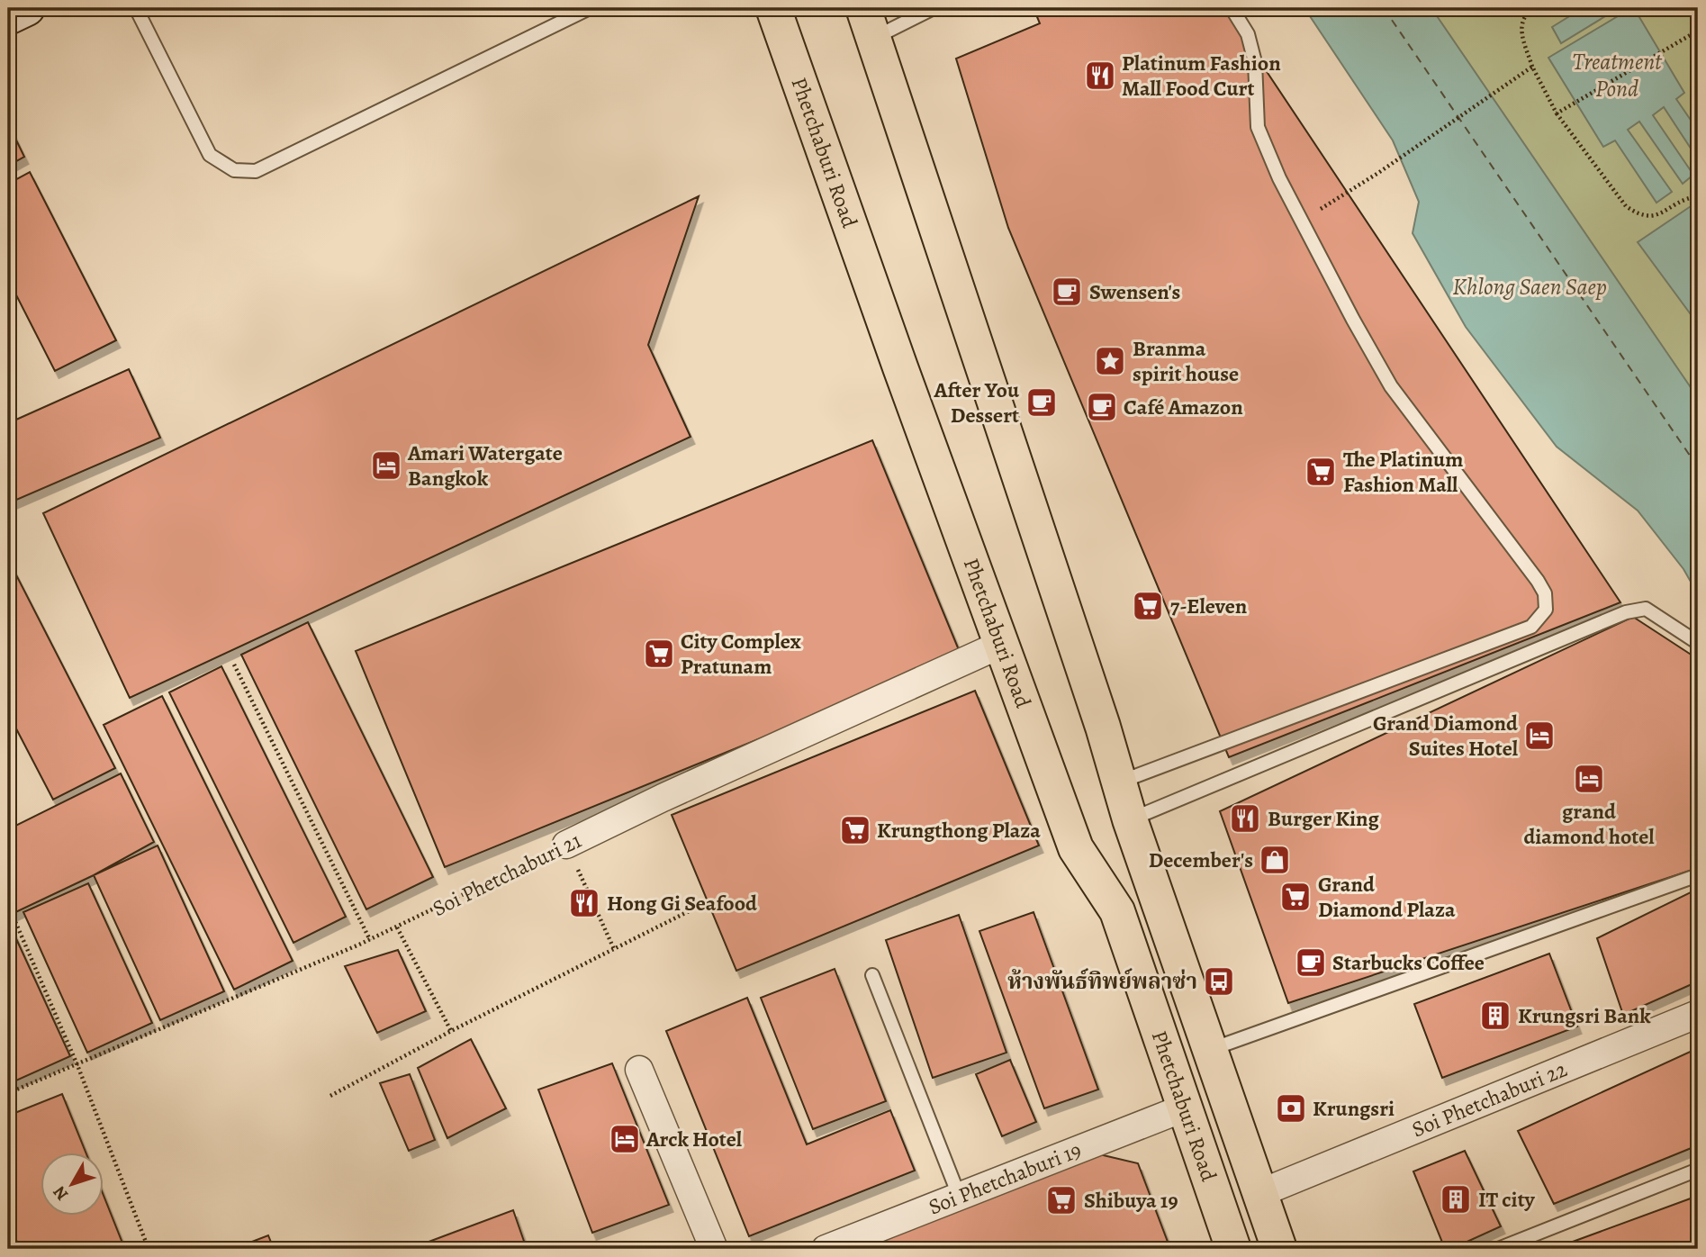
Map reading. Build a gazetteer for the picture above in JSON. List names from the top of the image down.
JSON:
{
  "streets": {
    "main road": ["Phetchaburi Road"],
    "street": ["Soi Phetchaburi 21", "Soi Phetchaburi 22", "Soi Phetchaburi 19"]
  },
  "crossings": [
    ["Phetchaburi Road", "Soi Phetchaburi 21"],
    ["Phetchaburi Road", "Soi Phetchaburi 22"],
    ["Phetchaburi Road", "Soi Phetchaburi 19"]
  ],
  "water": ["Treatment Pond", "Khlong Saen Saep"],
  "places": {
    "restaurant": ["Platinum Fashion Mall Food Curt", "Burger King", "Hong Gi Seafood"],
    "cafe": [
      "Swensen's",
      "After You Dessert",
      "Café Amazon",
      "Starbucks Coffee"
    ],
    "place": ["Branma spirit house"],
    "hotel": [
      "Amari Watergate Bangkok",
      "Grand Diamond Suites Hotel",
      "grand diamond hotel",
      "Arck Hotel"
    ],
    "supermarket": [
      "The Platinum Fashion Mall",
      "7-Eleven",
      "City Complex Pratunam",
      "Krungthong Plaza",
      "Grand Diamond Plaza",
      "Shibuya 19"
    ],
    "shop": ["December's"],
    "bus stop": ["ห้างพันธ์ทิพย์พลาซ่า"],
    "building": ["Krungsri Bank", "IT city"],
    "bank": ["Krungsri"]
  },
  "north": "bottom left"
}
